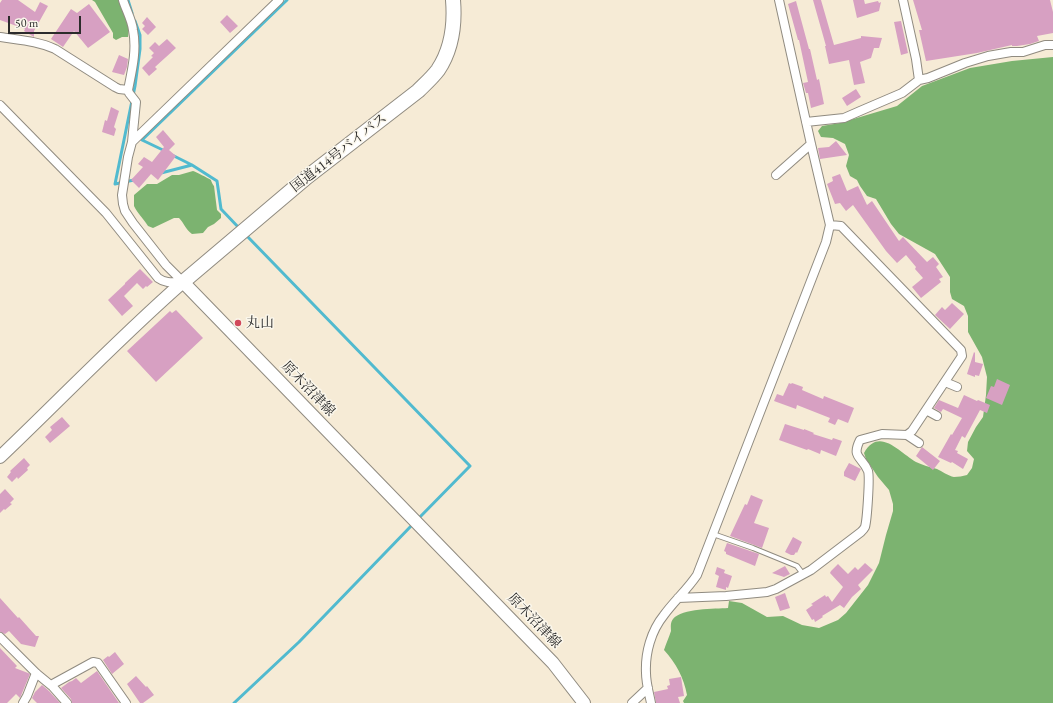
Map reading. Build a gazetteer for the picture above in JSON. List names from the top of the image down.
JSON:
{
  "streets": {
    "highway": ["国道414号バイパス"],
    "main road": ["原木沼津線"]
  },
  "crossings": [
    ["国道414号バイパス", "原木沼津線"]
  ],
  "places": ["丸山"],
  "scale_bar": "50 m"
}
